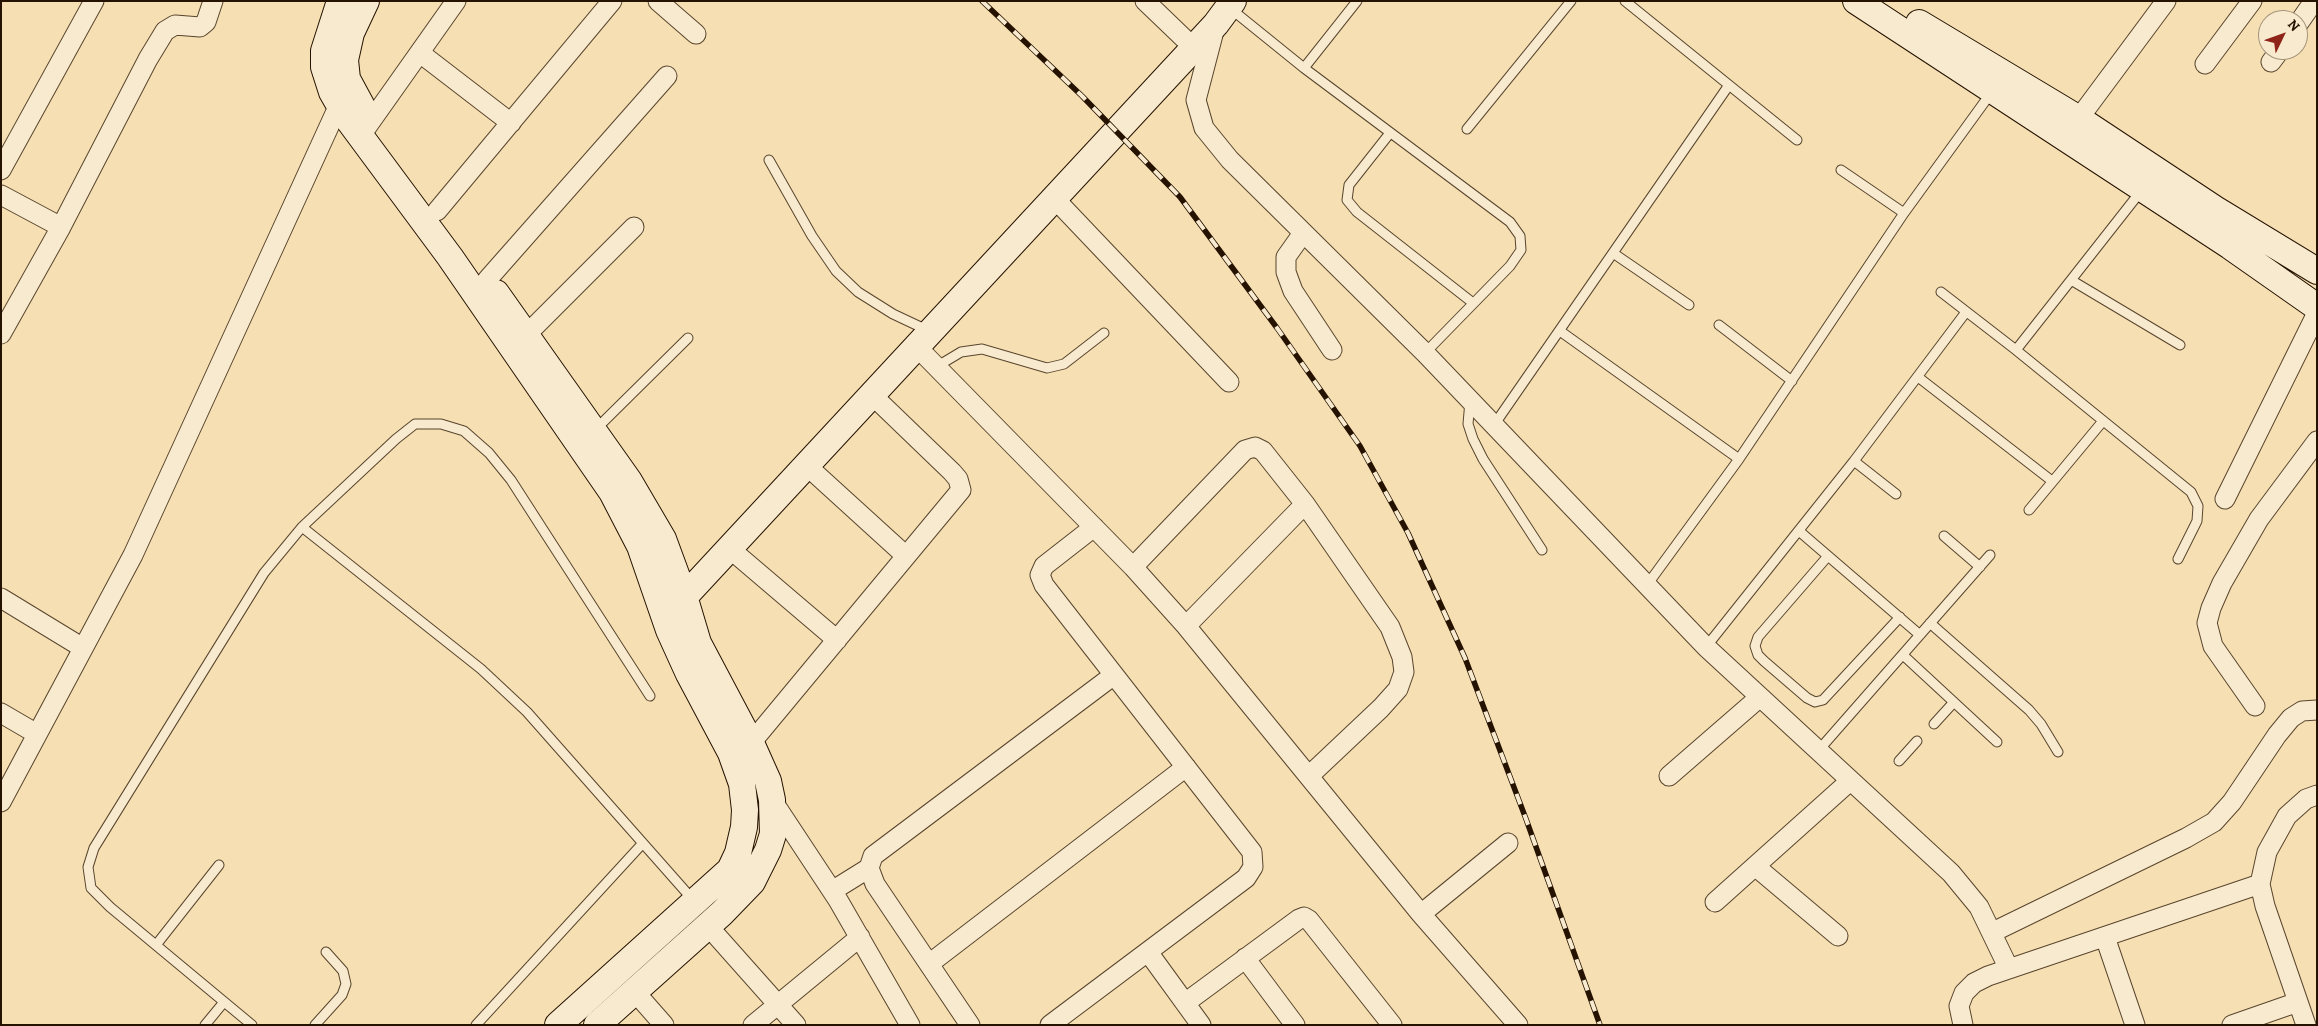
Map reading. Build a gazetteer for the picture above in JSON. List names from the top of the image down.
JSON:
{
  "north": "top right"
}
